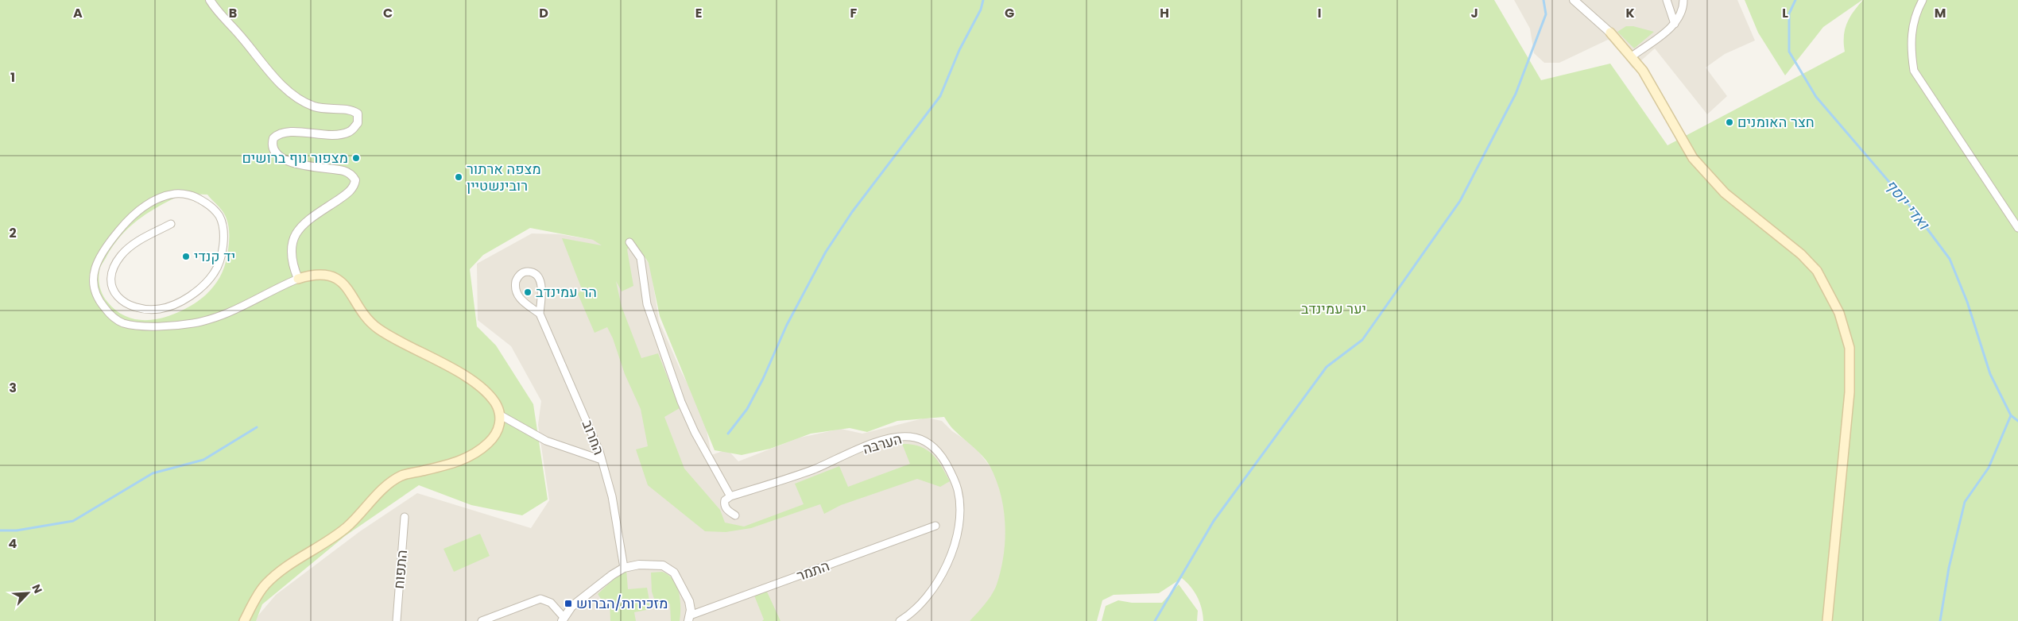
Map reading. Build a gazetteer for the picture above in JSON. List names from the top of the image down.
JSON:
{
  "streets": {
    "street": [
      "החרוב",
      "הערבה",
      "התפוח",
      "התמר"
    ]
  },
  "water": ["ואדי יוסף"],
  "parks": ["יער עמינדב"],
  "places": {
    "other": [
      "חצר האומנים",
      "מצפור נוף ברושים",
      "מצפה ארתור רובינשטיין",
      "יד קנדי",
      "הר עמינדב"
    ],
    "transit": ["מזכירות/הברוש"]
  },
  "north": "top right",
  "grid": {
    "columns": [
      "A",
      "B",
      "C",
      "D",
      "E",
      "F",
      "G",
      "H",
      "I",
      "J",
      "K",
      "L",
      "M"
    ],
    "rows": [
      "1",
      "2",
      "3",
      "4"
    ]
  }
}
